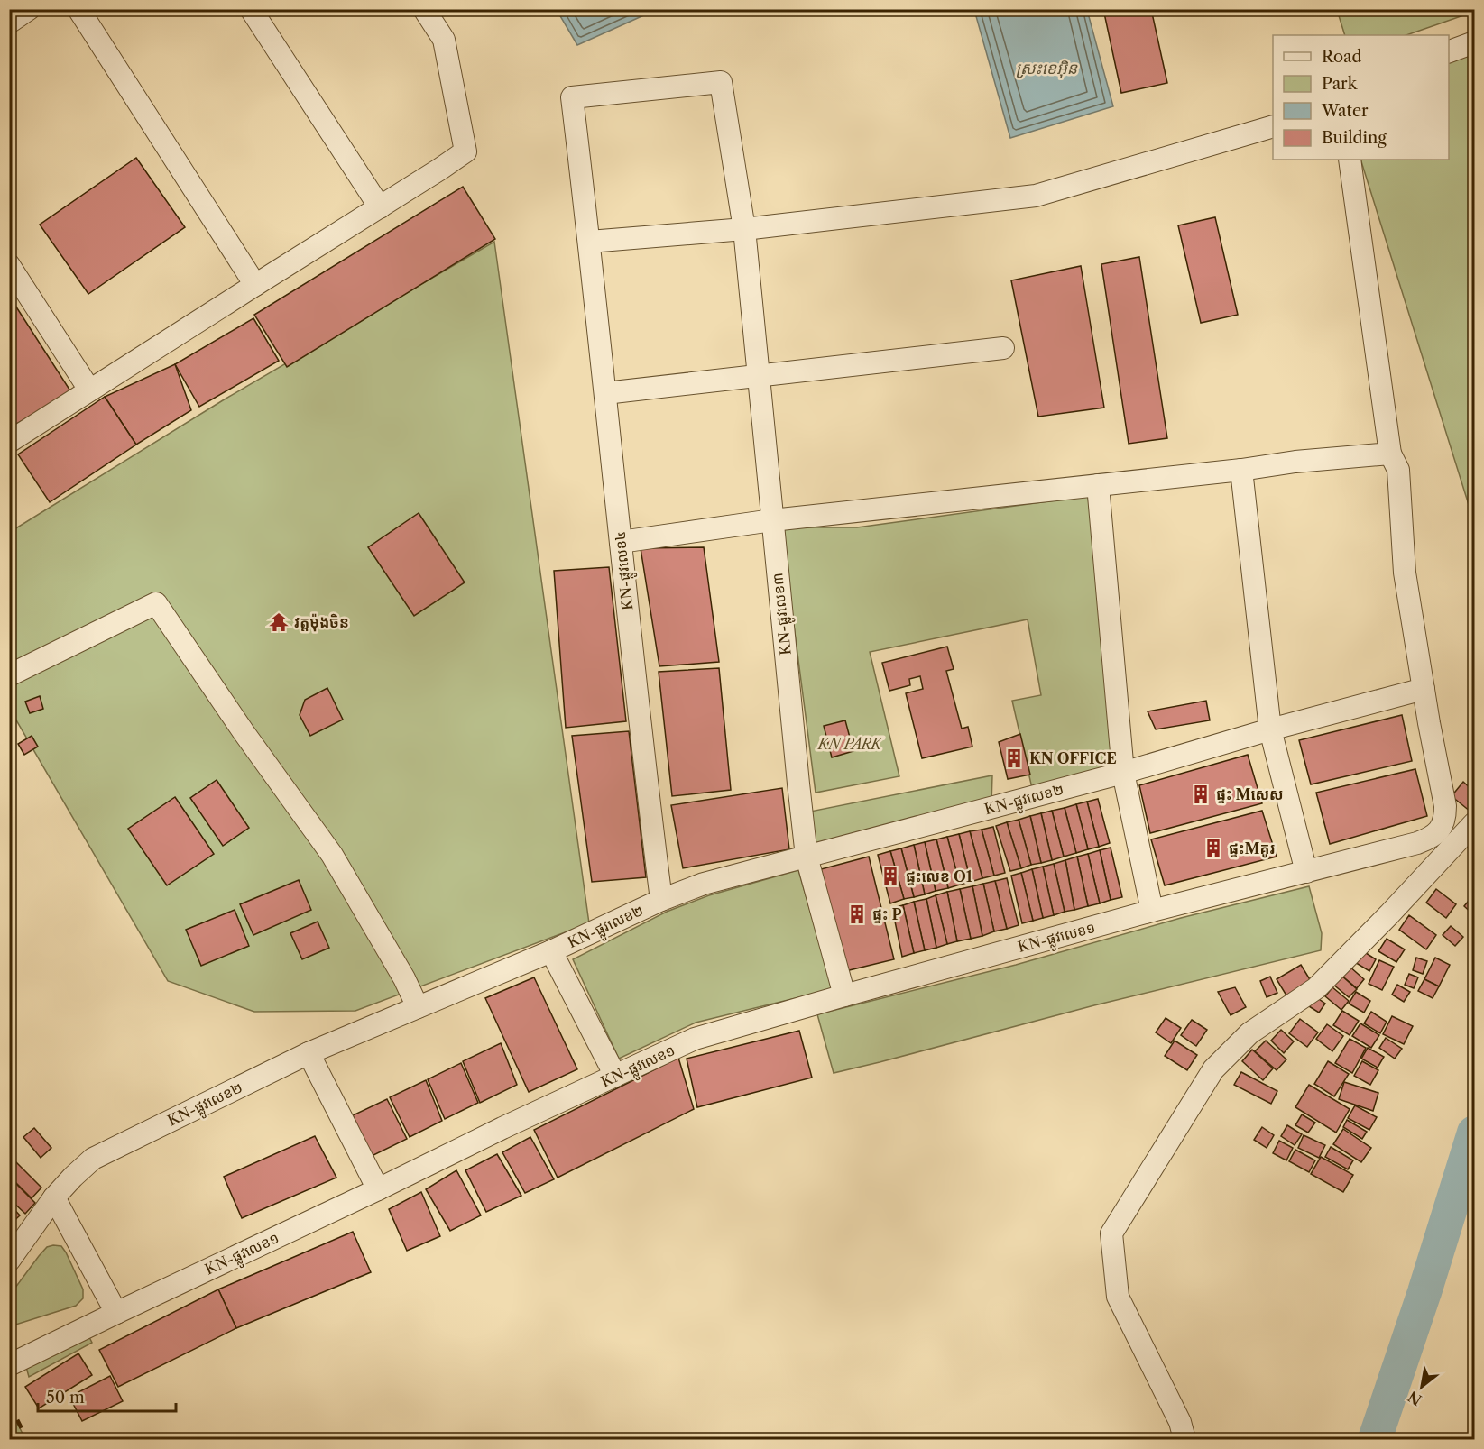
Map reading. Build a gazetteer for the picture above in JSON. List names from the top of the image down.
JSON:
{
  "streets": {
    "street": [
      "KN-ផ្លូវលេខ៤",
      "KN-ផ្លូវលេខ៣",
      "KN-ផ្លូវលេខ២",
      "KN-ផ្លូវលេខ១"
    ]
  },
  "crossings": [
    ["KN-ផ្លូវលេខ៤", "KN-ផ្លូវលេខ៣"],
    ["KN-ផ្លូវលេខ៤", "KN-ផ្លូវលេខ២"],
    ["KN-ផ្លូវលេខ៣", "KN-ផ្លូវលេខ២"],
    ["KN-ផ្លូវលេខ៣", "KN-ផ្លូវលេខ១"],
    ["KN-ផ្លូវលេខ២", "KN-ផ្លូវលេខ១"]
  ],
  "water": ["ស្រះខេអ៊ិន"],
  "parks": ["KN PARK"],
  "places": {
    "temple": ["វត្តម៉ុងចិន"],
    "building": [
      "KN OFFICE",
      "ផ្ទះ Mសេស",
      "ផ្ទះMគូរ",
      "ផ្ទះលេខ O1",
      "ផ្ទះ P"
    ]
  },
  "legend": [
    "Road",
    "Park",
    "Water",
    "Building"
  ],
  "scale_bar": "50 m",
  "north": "bottom left"
}
